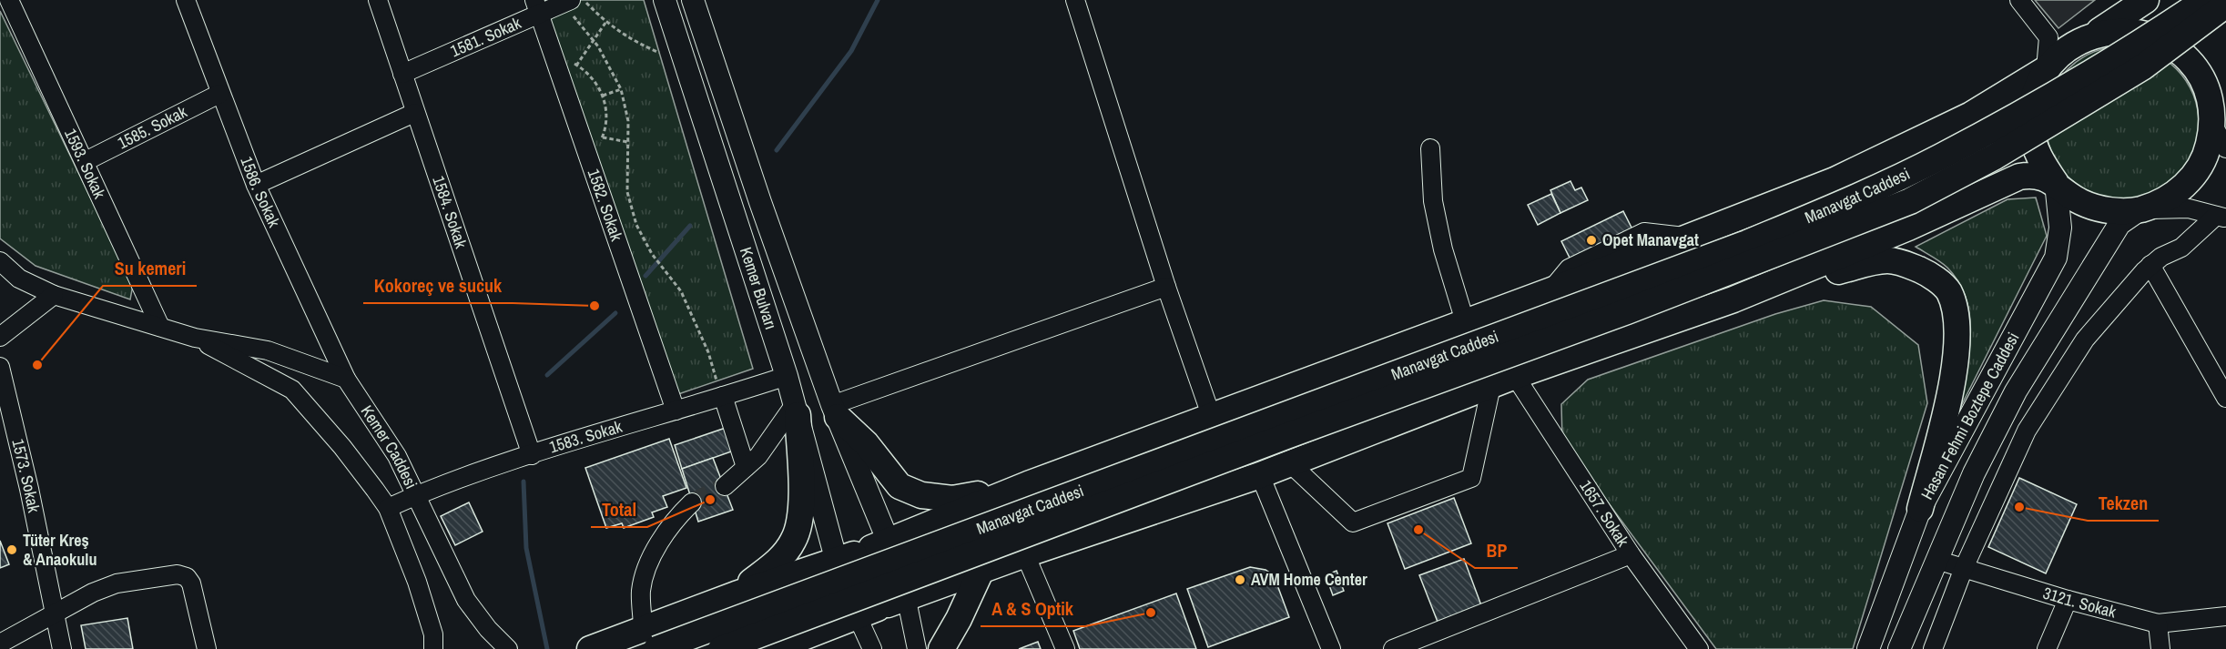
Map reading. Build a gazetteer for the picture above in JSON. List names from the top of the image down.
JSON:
{
  "streets": {
    "highway": ["Manavgat Caddesi"],
    "main road": ["Kemer Bulvarı", "Hasan Fehmi Boztepe Caddesi"],
    "street": [
      "1581. Sokak",
      "1585. Sokak",
      "1593. Sokak",
      "1586. Sokak",
      "1582. Sokak",
      "1584. Sokak",
      "1583. Sokak",
      "Kemer Caddesi",
      "1573. Sokak",
      "1657. Sokak",
      "3121. Sokak"
    ]
  },
  "crossings": [
    ["1581. Sokak", "1582. Sokak"],
    ["1581. Sokak", "1584. Sokak"],
    ["1585. Sokak", "1593. Sokak"],
    ["1585. Sokak", "1586. Sokak"],
    ["1593. Sokak", "Kemer Caddesi"],
    ["1586. Sokak", "Kemer Caddesi"],
    ["1582. Sokak", "1583. Sokak"],
    ["1584. Sokak", "1583. Sokak"],
    ["Kemer Bulvarı", "1583. Sokak"],
    ["Hasan Fehmi Boztepe Caddesi", "3121. Sokak"],
    ["1583. Sokak", "Kemer Caddesi"]
  ],
  "places": [
    "Opet Manavgat",
    "Kokoreç ve sucuk",
    "Su kemeri",
    "Total",
    "Tekzen",
    "BP",
    "Tüter Kreş & Anaokulu",
    "AVM Home Center",
    "A & S Optik"
  ]
}
